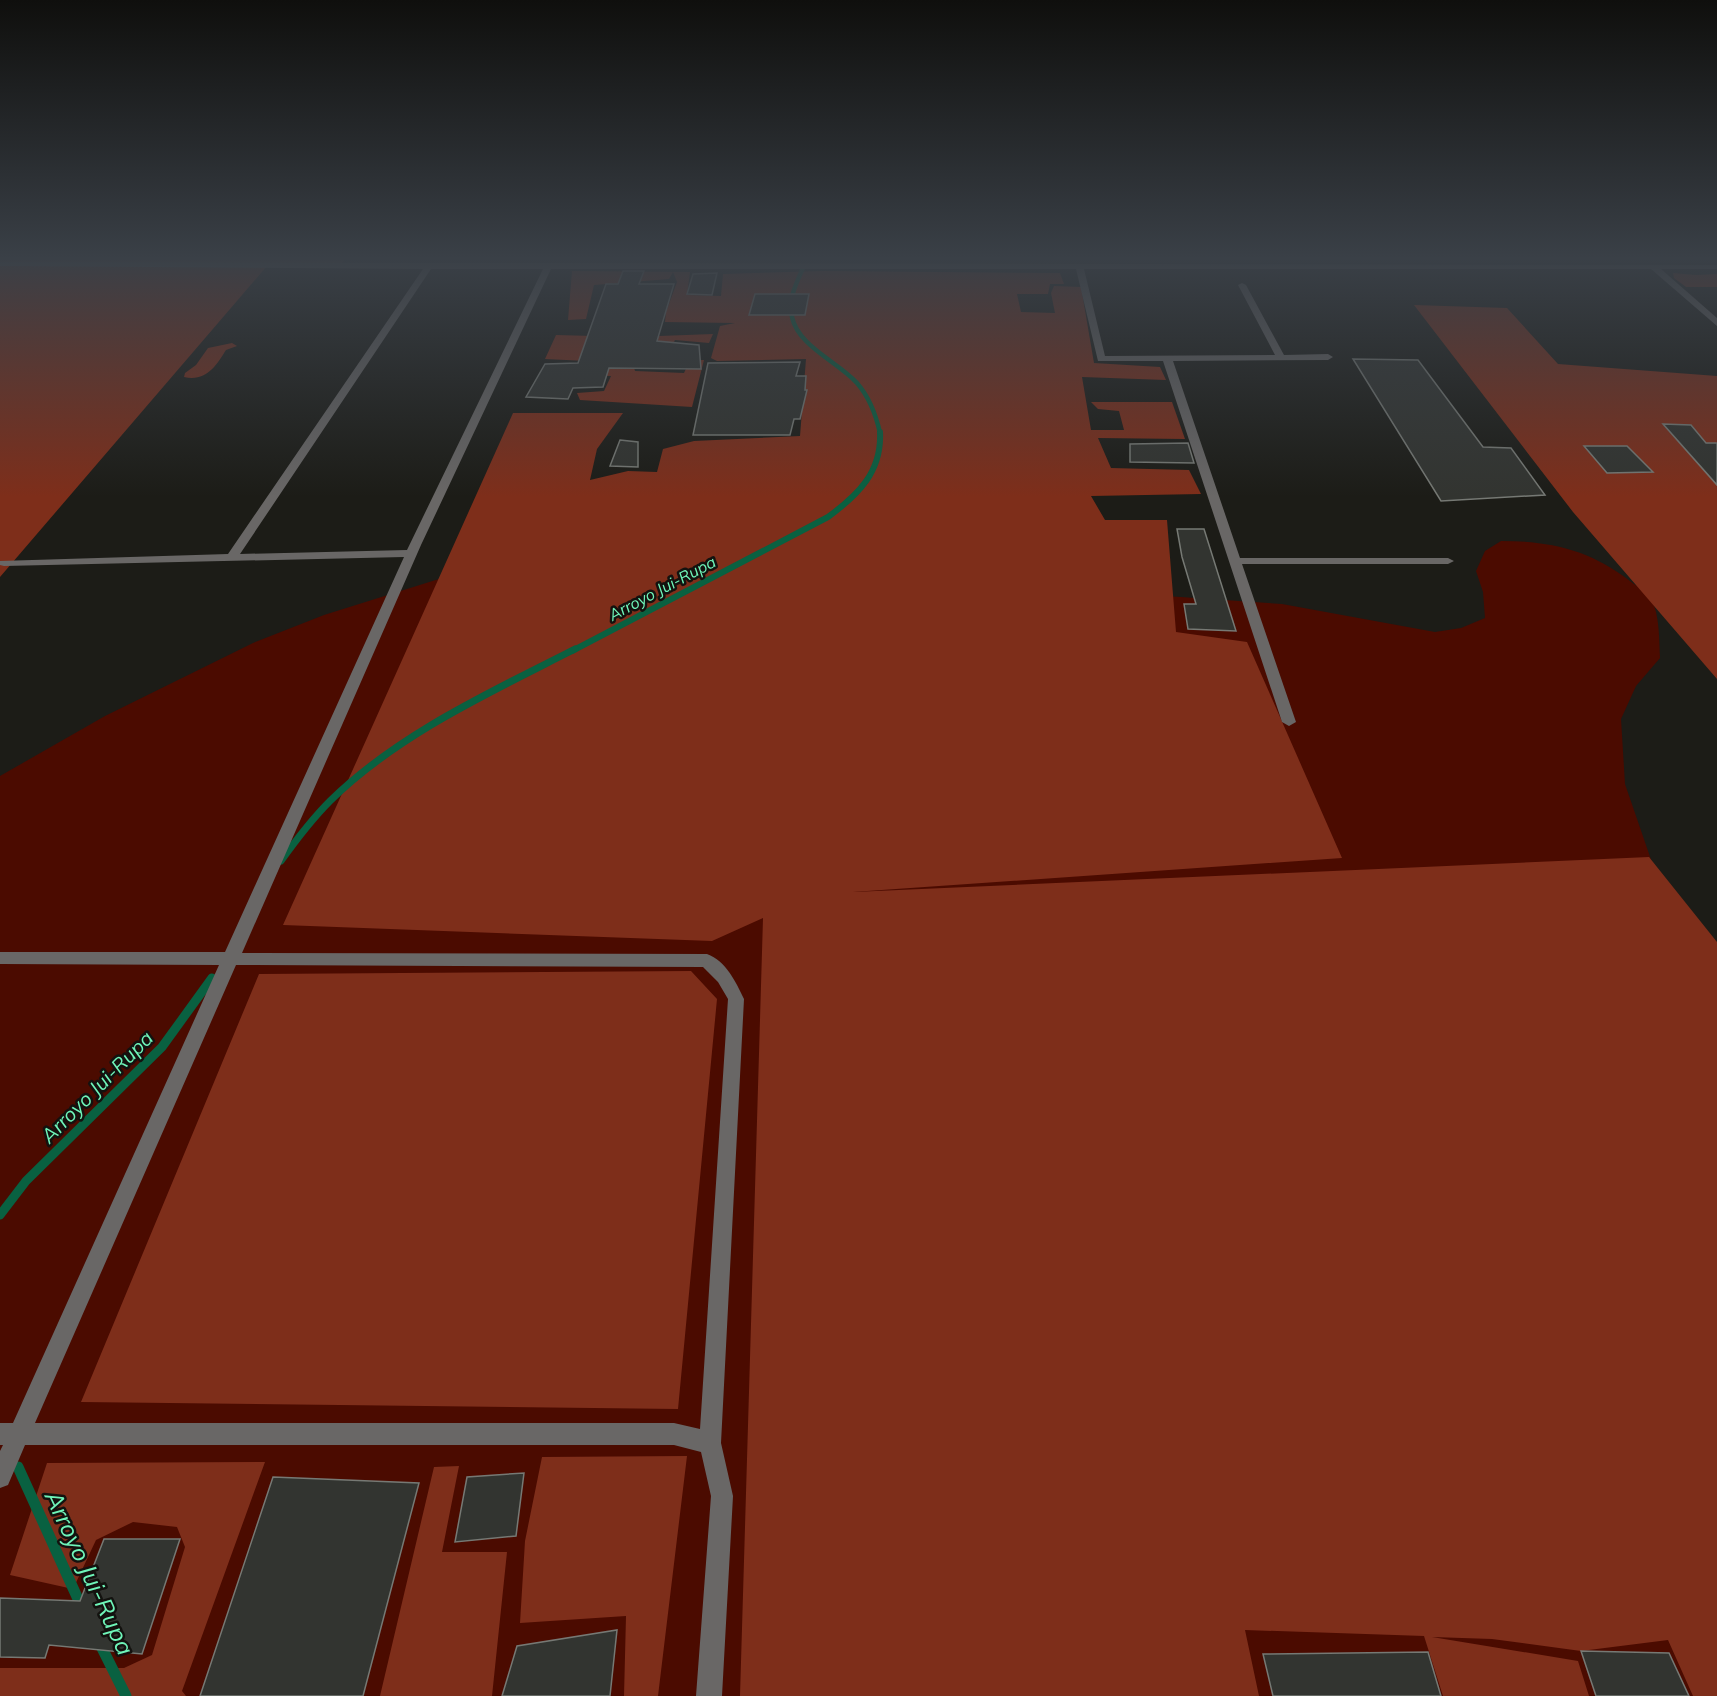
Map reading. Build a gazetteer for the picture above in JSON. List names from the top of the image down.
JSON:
{
  "water": ["Arroyo Jui-Rupa"]
}
